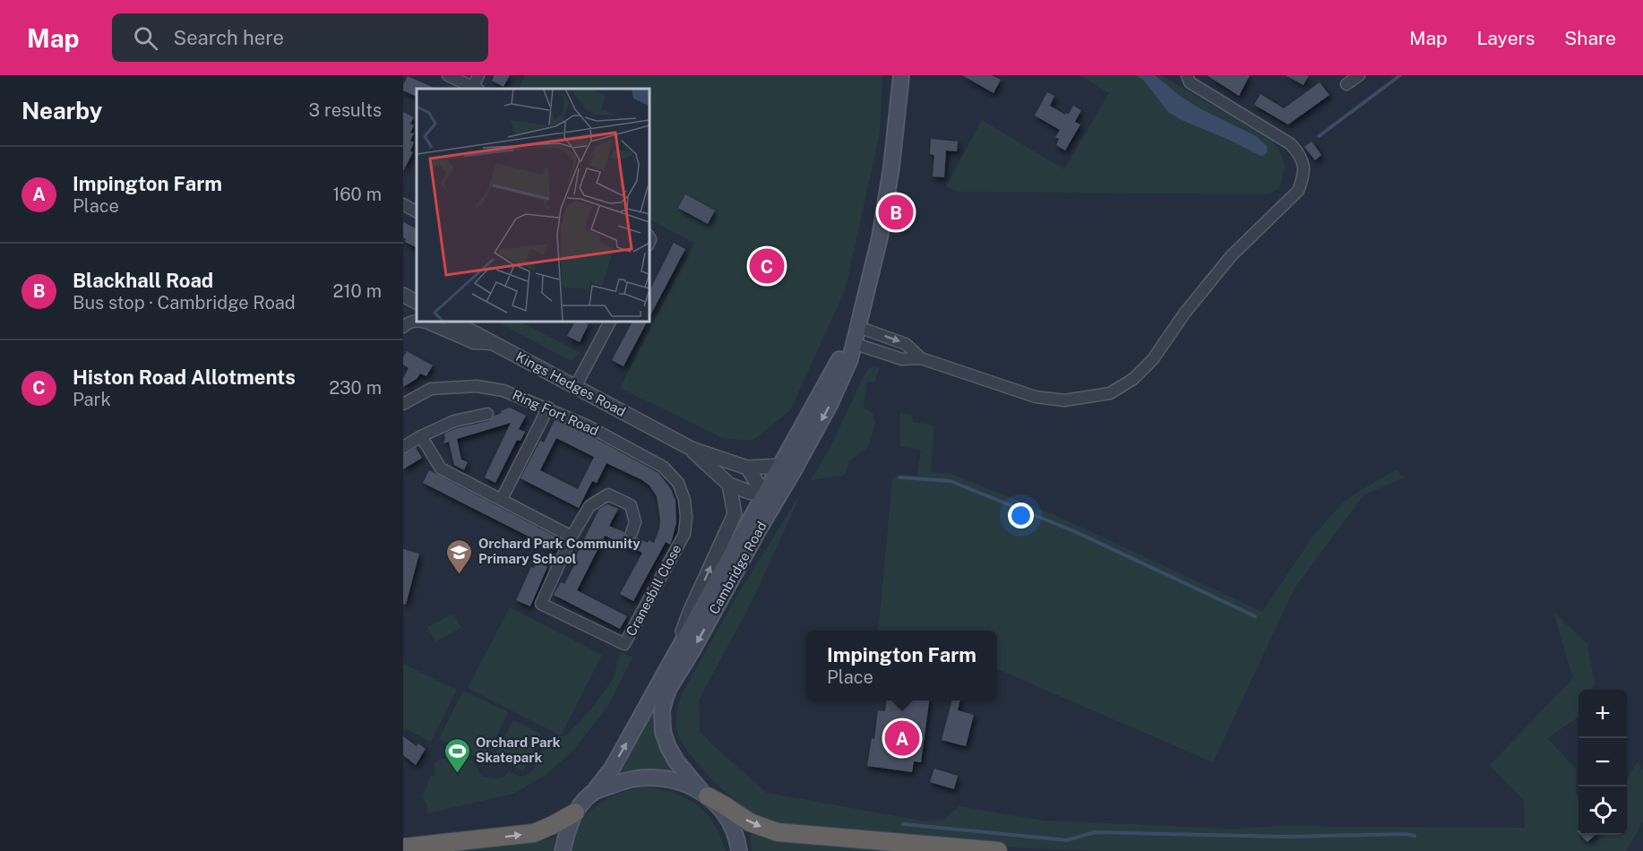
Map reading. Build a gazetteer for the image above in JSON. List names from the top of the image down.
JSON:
{
  "streets": {
    "main road": ["Cambridge Road"],
    "street": ["Kings Hedges Road", "Ring Fort Road", "Cranesbill Close"]
  },
  "crossings": [
    ["Kings Hedges Road", "Cambridge Road"],
    ["Ring Fort Road", "Cranesbill Close"]
  ],
  "places": {
    "school or university": ["Orchard Park Community Primary School"],
    "sports": ["Orchard Park Skatepark"]
  },
  "page": {
    "header": "Map",
    "search": "Search here",
    "nav": ["Map", "Layers", "Share"],
    "heading": ["Nearby", "3 results"],
    "list": [
      {
        "mark": "A",
        "name": "Impington Farm",
        "note": "Place",
        "value": "160 m"
      },
      {
        "mark": "B",
        "name": "Blackhall Road",
        "note": "Bus stop · Cambridge Road",
        "value": "210 m"
      },
      {
        "mark": "C",
        "name": "Histon Road Allotments",
        "note": "Park",
        "value": "230 m"
      }
    ],
    "pins": ["B", "C", "A"],
    "popup": ["Impington Farm", "Place"],
    "map_buttons": ["+", "−"]
  }
}
